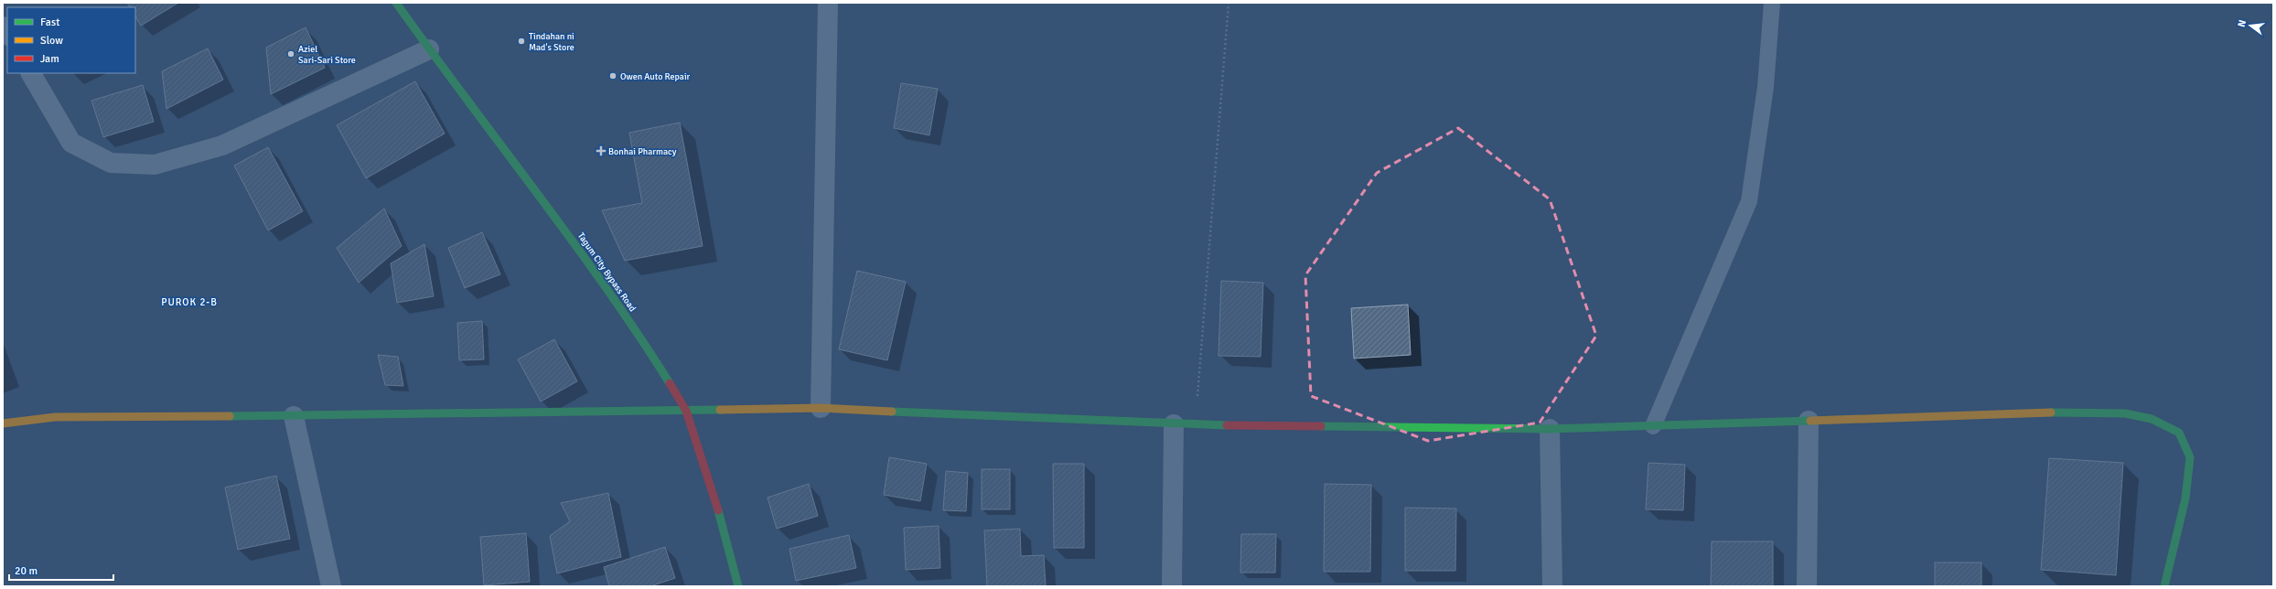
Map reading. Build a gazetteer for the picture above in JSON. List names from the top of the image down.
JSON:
{
  "streets": {
    "street": ["Tagum City Bypass Road"]
  },
  "districts": ["PUROK 2-B"],
  "places": {
    "other": ["Tindahan ni Mad's Store", "Aziel Sari-Sari Store", "Owen Auto Repair"],
    "health": ["Bonhai Pharmacy"]
  },
  "legend": ["Fast", "Slow", "Jam"],
  "scale_bar": "20 m",
  "north": "left"
}
